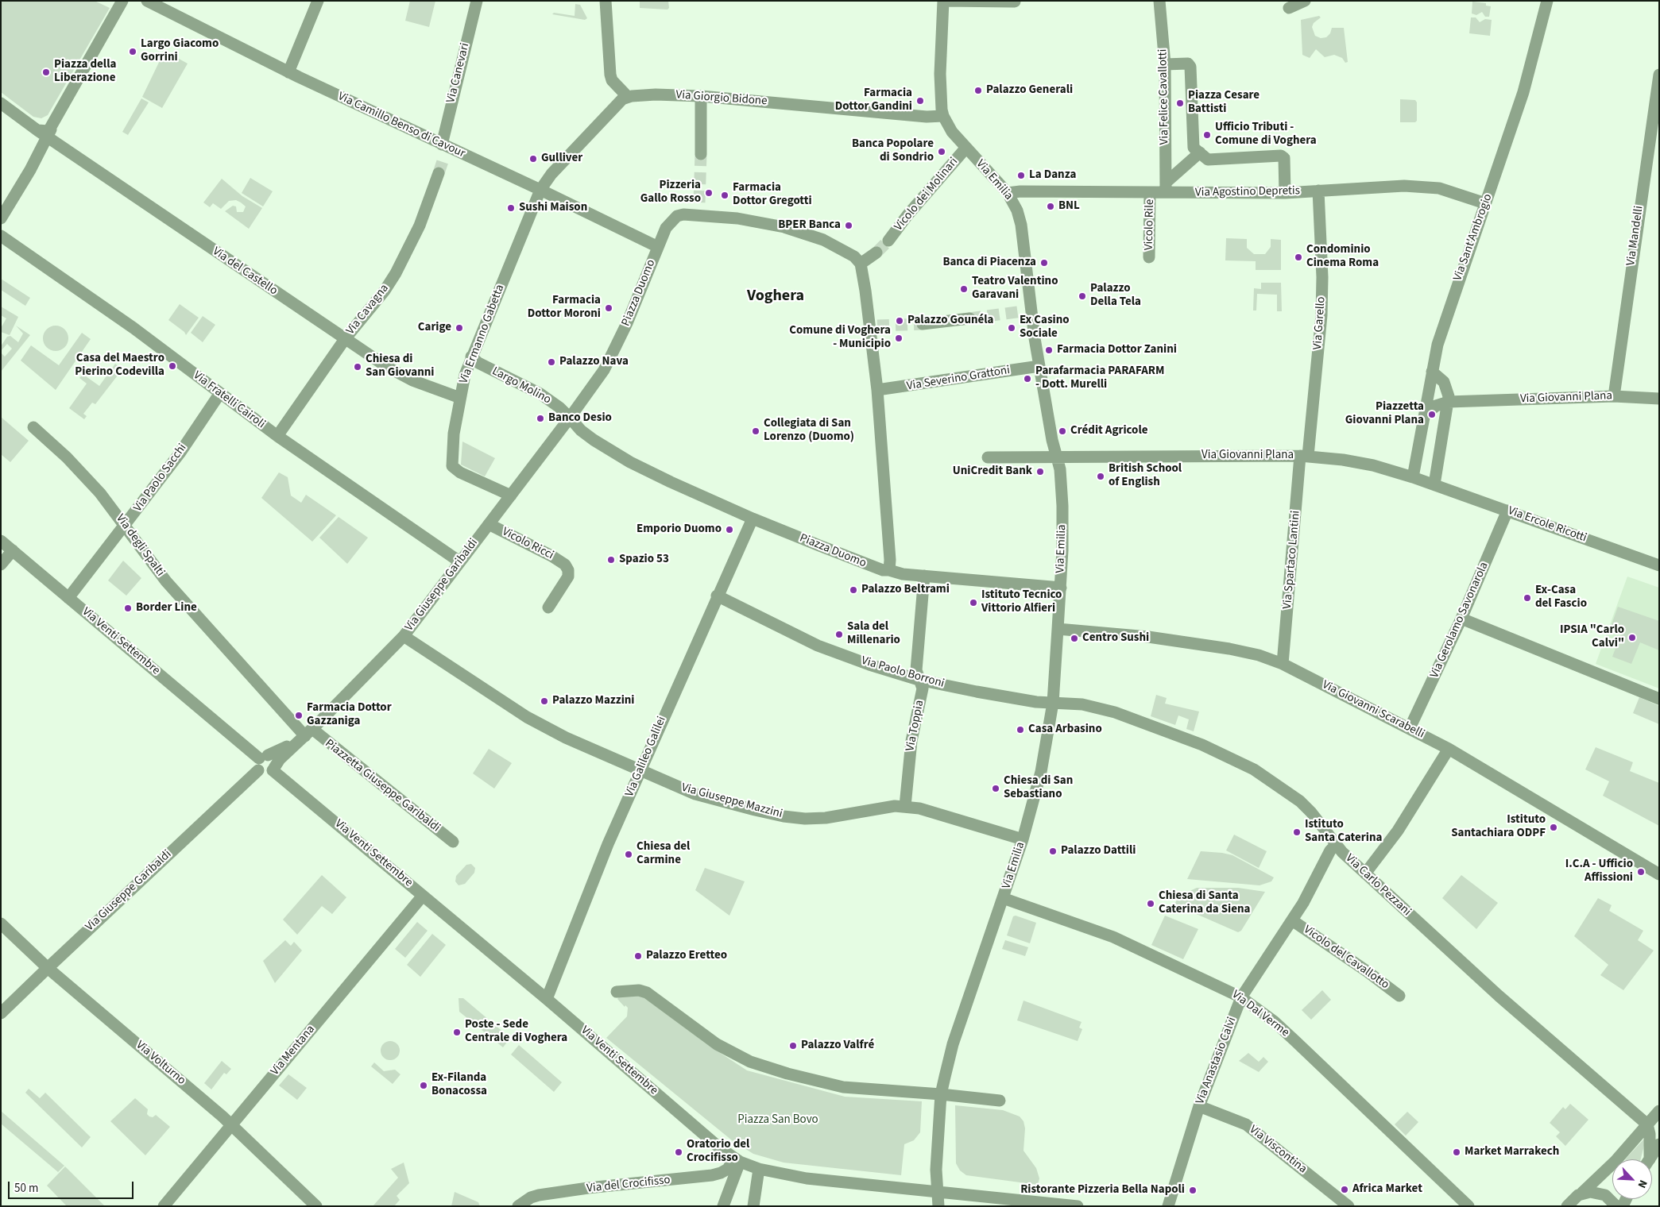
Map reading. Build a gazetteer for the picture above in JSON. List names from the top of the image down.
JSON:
{
  "streets": {
    "street": [
      "Via Canevari",
      "Via Felice Cavallotti",
      "Via Giorgio Bidone",
      "Via Camillo Benso di Cavour",
      "Via Emilia",
      "Via Agostino Depretis",
      "Vicolo dei Molinari",
      "Vicolo Rile",
      "Via Mandelli",
      "Via Sant'Ambrogio",
      "Via del Castello",
      "Piazza Duomo",
      "Via Cavagna",
      "Via Garello",
      "Via Ermanno Gabetta",
      "Via Severino Grattoni",
      "Largo Molino",
      "Via Giovanni Plana",
      "Via Fratelli Cairoli",
      "Via Paolo Sacchi",
      "Via Ercole Ricotti",
      "Vicolo Ricci",
      "Via degli Spalti",
      "Via Spartaco Lantini",
      "Via Giuseppe Garibaldi",
      "Via Gerolamo Savonarola",
      "Via Venti Settembre",
      "Via Paolo Borroni",
      "Via Giovanni Scarabelli",
      "Via Toppia",
      "Via Galileo Galilei",
      "Piazzetta Giuseppe Garibaldi",
      "Via Giuseppe Mazzini",
      "Via Carlo Pezzani",
      "Vicolo del Cavallotto",
      "Via Dal Verme",
      "Via Mentana",
      "Via Anastasio Calvi",
      "Via Volturno",
      "Via Viscontina",
      "Via del Crocifisso"
    ]
  },
  "crossings": [
    ["Via Canevari", "Via Camillo Benso di Cavour"],
    ["Via Felice Cavallotti", "Via Agostino Depretis"],
    ["Via Giorgio Bidone", "Via Emilia"],
    ["Via Camillo Benso di Cavour", "Piazza Duomo"],
    ["Via Camillo Benso di Cavour", "Via Ermanno Gabetta"],
    ["Via Emilia", "Via Agostino Depretis"],
    ["Via Emilia", "Vicolo dei Molinari"],
    ["Via Emilia", "Piazza Duomo"],
    ["Via Emilia", "Via Severino Grattoni"],
    ["Via Emilia", "Via Giovanni Plana"],
    ["Via Emilia", "Via Venti Settembre"],
    ["Via Emilia", "Via Paolo Borroni"],
    ["Via Emilia", "Via Giovanni Scarabelli"],
    ["Via Emilia", "Via Giuseppe Mazzini"],
    ["Via Emilia", "Via Carlo Pezzani"],
    ["Via Emilia", "Via Dal Verme"],
    ["Via Agostino Depretis", "Vicolo Rile"],
    ["Via Agostino Depretis", "Via Sant'Ambrogio"],
    ["Via Agostino Depretis", "Via Garello"],
    ["Via Mandelli", "Via Giovanni Plana"],
    ["Via Sant'Ambrogio", "Via Giovanni Plana"],
    ["Via del Castello", "Via Cavagna"],
    ["Via del Castello", "Via Ermanno Gabetta"],
    ["Piazza Duomo", "Largo Molino"],
    ["Piazza Duomo", "Via Giuseppe Garibaldi"],
    ["Piazza Duomo", "Via Toppia"],
    ["Piazza Duomo", "Via Galileo Galilei"],
    ["Via Cavagna", "Via Fratelli Cairoli"],
    ["Via Garello", "Via Giovanni Plana"],
    ["Via Garello", "Via Spartaco Lantini"],
    ["Via Ermanno Gabetta", "Largo Molino"],
    ["Via Ermanno Gabetta", "Via Giuseppe Garibaldi"],
    ["Largo Molino", "Via Giuseppe Garibaldi"],
    ["Via Giovanni Plana", "Via Ercole Ricotti"],
    ["Via Giovanni Plana", "Via Spartaco Lantini"],
    ["Via Fratelli Cairoli", "Via Paolo Sacchi"],
    ["Via Fratelli Cairoli", "Via Giuseppe Garibaldi"],
    ["Via Paolo Sacchi", "Via degli Spalti"],
    ["Via Paolo Sacchi", "Via Venti Settembre"],
    ["Via Ercole Ricotti", "Via Gerolamo Savonarola"],
    ["Vicolo Ricci", "Via Giuseppe Garibaldi"],
    ["Via degli Spalti", "Piazzetta Giuseppe Garibaldi"],
    ["Via Spartaco Lantini", "Via Giovanni Scarabelli"],
    ["Via Giuseppe Garibaldi", "Via Venti Settembre"],
    ["Via Giuseppe Garibaldi", "Piazzetta Giuseppe Garibaldi"],
    ["Via Giuseppe Garibaldi", "Via Giuseppe Mazzini"],
    ["Via Giuseppe Garibaldi", "Via Volturno"],
    ["Via Gerolamo Savonarola", "Via Giovanni Scarabelli"],
    ["Via Venti Settembre", "Via Galileo Galilei"],
    ["Via Venti Settembre", "Via Mentana"],
    ["Via Venti Settembre", "Via del Crocifisso"],
    ["Via Paolo Borroni", "Via Toppia"],
    ["Via Paolo Borroni", "Via Galileo Galilei"],
    ["Via Paolo Borroni", "Via Carlo Pezzani"],
    ["Via Toppia", "Via Giuseppe Mazzini"],
    ["Via Galileo Galilei", "Via Giuseppe Mazzini"],
    ["Via Carlo Pezzani", "Via Anastasio Calvi"],
    ["Vicolo del Cavallotto", "Via Anastasio Calvi"],
    ["Via Dal Verme", "Via Anastasio Calvi"],
    ["Via Mentana", "Via Volturno"],
    ["Via Anastasio Calvi", "Via Viscontina"]
  ],
  "districts": ["Voghera"],
  "parks": ["Piazza San Bovo"],
  "places": [
    "Largo Giacomo Gorrini",
    "Piazza della Liberazione",
    "Palazzo Generali",
    "Farmacia Dottor Gandini",
    "Piazza Cesare Battisti",
    "Ufficio Tributi - Comune di Voghera",
    "Banca Popolare di Sondrio",
    "Gulliver",
    "La Danza",
    "Pizzeria Gallo Rosso",
    "Farmacia Dottor Gregotti",
    "BNL",
    "Sushi Maison",
    "BPER Banca",
    "Condominio Cinema Roma",
    "Banca di Piacenza",
    "Teatro Valentino Garavani",
    "Palazzo Della Tela",
    "Farmacia Dottor Moroni",
    "Palazzo Gounéla",
    "Carige",
    "Ex Casino Sociale",
    "Comune di Voghera - Municipio",
    "Farmacia Dottor Zanini",
    "Palazzo Nava",
    "Casa del Maestro Pierino Codevilla",
    "Chiesa di San Giovanni",
    "Parafarmacia PARAFARM - Dott. Murelli",
    "Piazzetta Giovanni Plana",
    "Banco Desio",
    "Collegiata di San Lorenzo (Duomo)",
    "Crédit Agricole",
    "UniCredit Bank",
    "British School of English",
    "Emporio Duomo",
    "Spazio 53",
    "Palazzo Beltrami",
    "Ex-Casa del Fascio",
    "Istituto Tecnico Vittorio Alfieri",
    "Border Line",
    "Sala del Millenario",
    "IPSIA \"Carlo Calvi\"",
    "Centro Sushi",
    "Palazzo Mazzini",
    "Farmacia Dottor Gazzaniga",
    "Casa Arbasino",
    "Chiesa di San Sebastiano",
    "Istituto Santachiara ODPF",
    "Istituto Santa Caterina",
    "Palazzo Dattili",
    "Chiesa del Carmine",
    "I.C.A - Ufficio Affissioni",
    "Chiesa di Santa Caterina da Siena",
    "Palazzo Eretteo",
    "Poste - Sede Centrale di Voghera",
    "Palazzo Valfré",
    "Ex-Filanda Bonacossa",
    "Oratorio del Crocifisso",
    "Market Marrakech",
    "Africa Market",
    "Ristorante Pizzeria Bella Napoli"
  ],
  "scale_bar": "50 m",
  "north": "bottom right"
}
